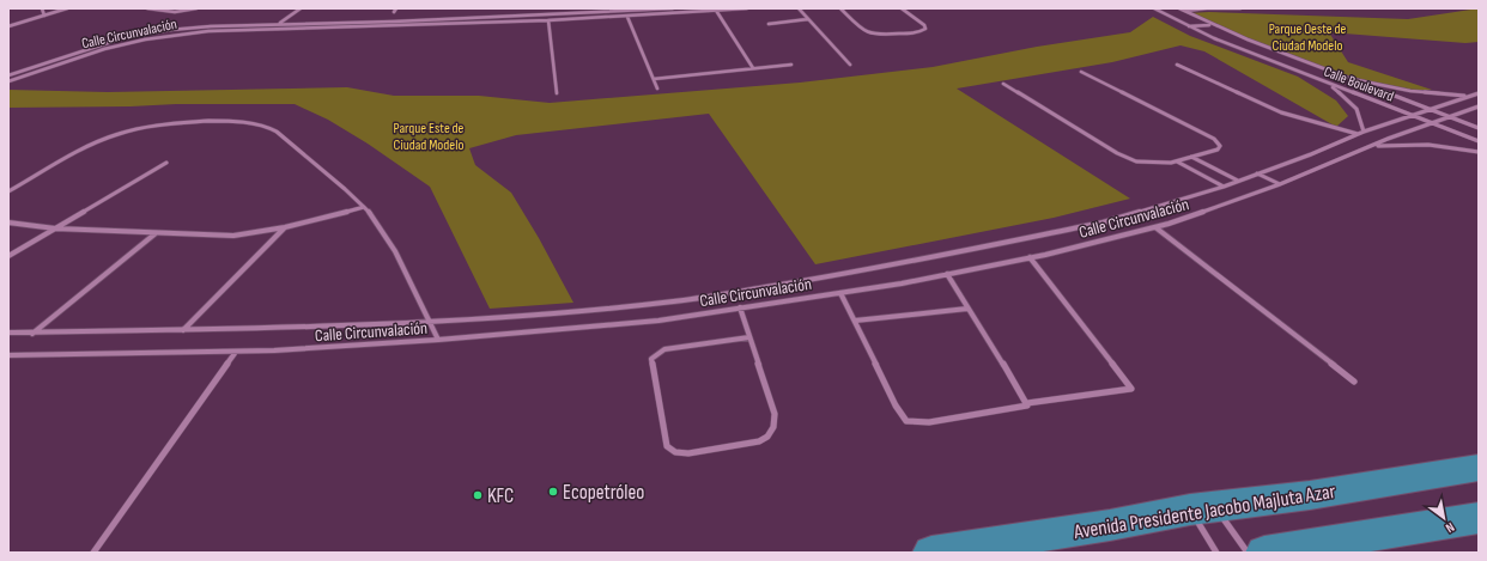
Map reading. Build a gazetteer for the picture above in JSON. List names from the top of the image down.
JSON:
{
  "streets": {
    "main road": ["Avenida Presidente Jacobo Majluta Azar"],
    "street": ["Calle Circunvalación", "Calle Boulevard"]
  },
  "crossings": [
    ["Calle Circunvalación", "Calle Boulevard"]
  ],
  "parks": ["Parque Oeste de Ciudad Modelo", "Parque Este de Ciudad Modelo"],
  "places": ["Ecopetróleo", "KFC"],
  "north": "bottom right"
}
